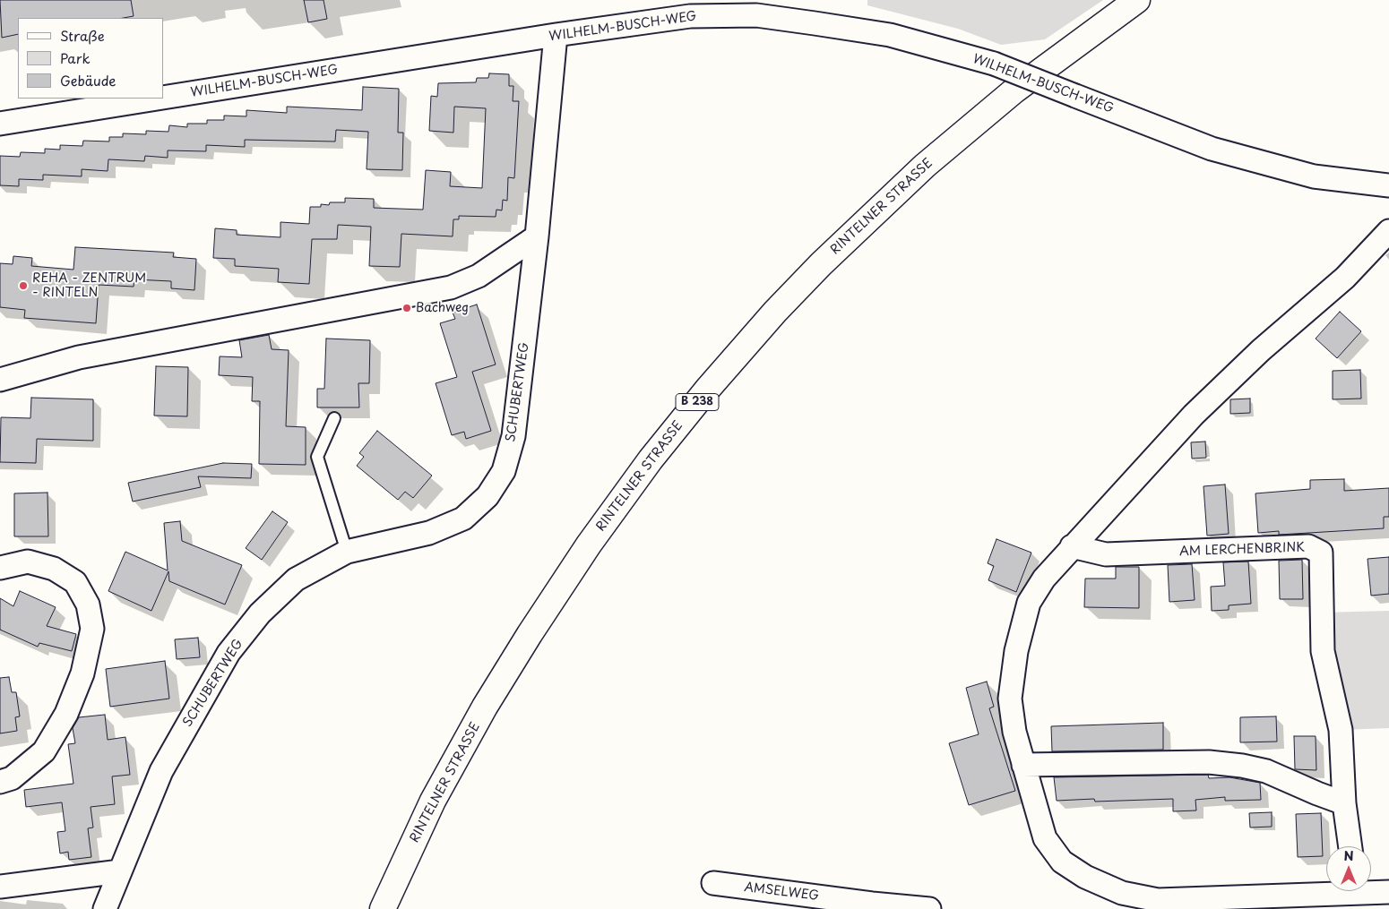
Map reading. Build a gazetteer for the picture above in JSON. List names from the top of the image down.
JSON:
{
  "streets": {
    "main road": ["RINTELNER STRASSE", "B 238"],
    "street": [
      "WILHELM-BUSCH-WEG",
      "SCHUBERTWEG",
      "AM LERCHENBRINK",
      "AMSELWEG"
    ]
  },
  "places": ["REHA - ZENTRUM - RINTELN", "Bachweg"],
  "legend": ["Straße", "Park", "Gebäude"],
  "north": "top"
}
